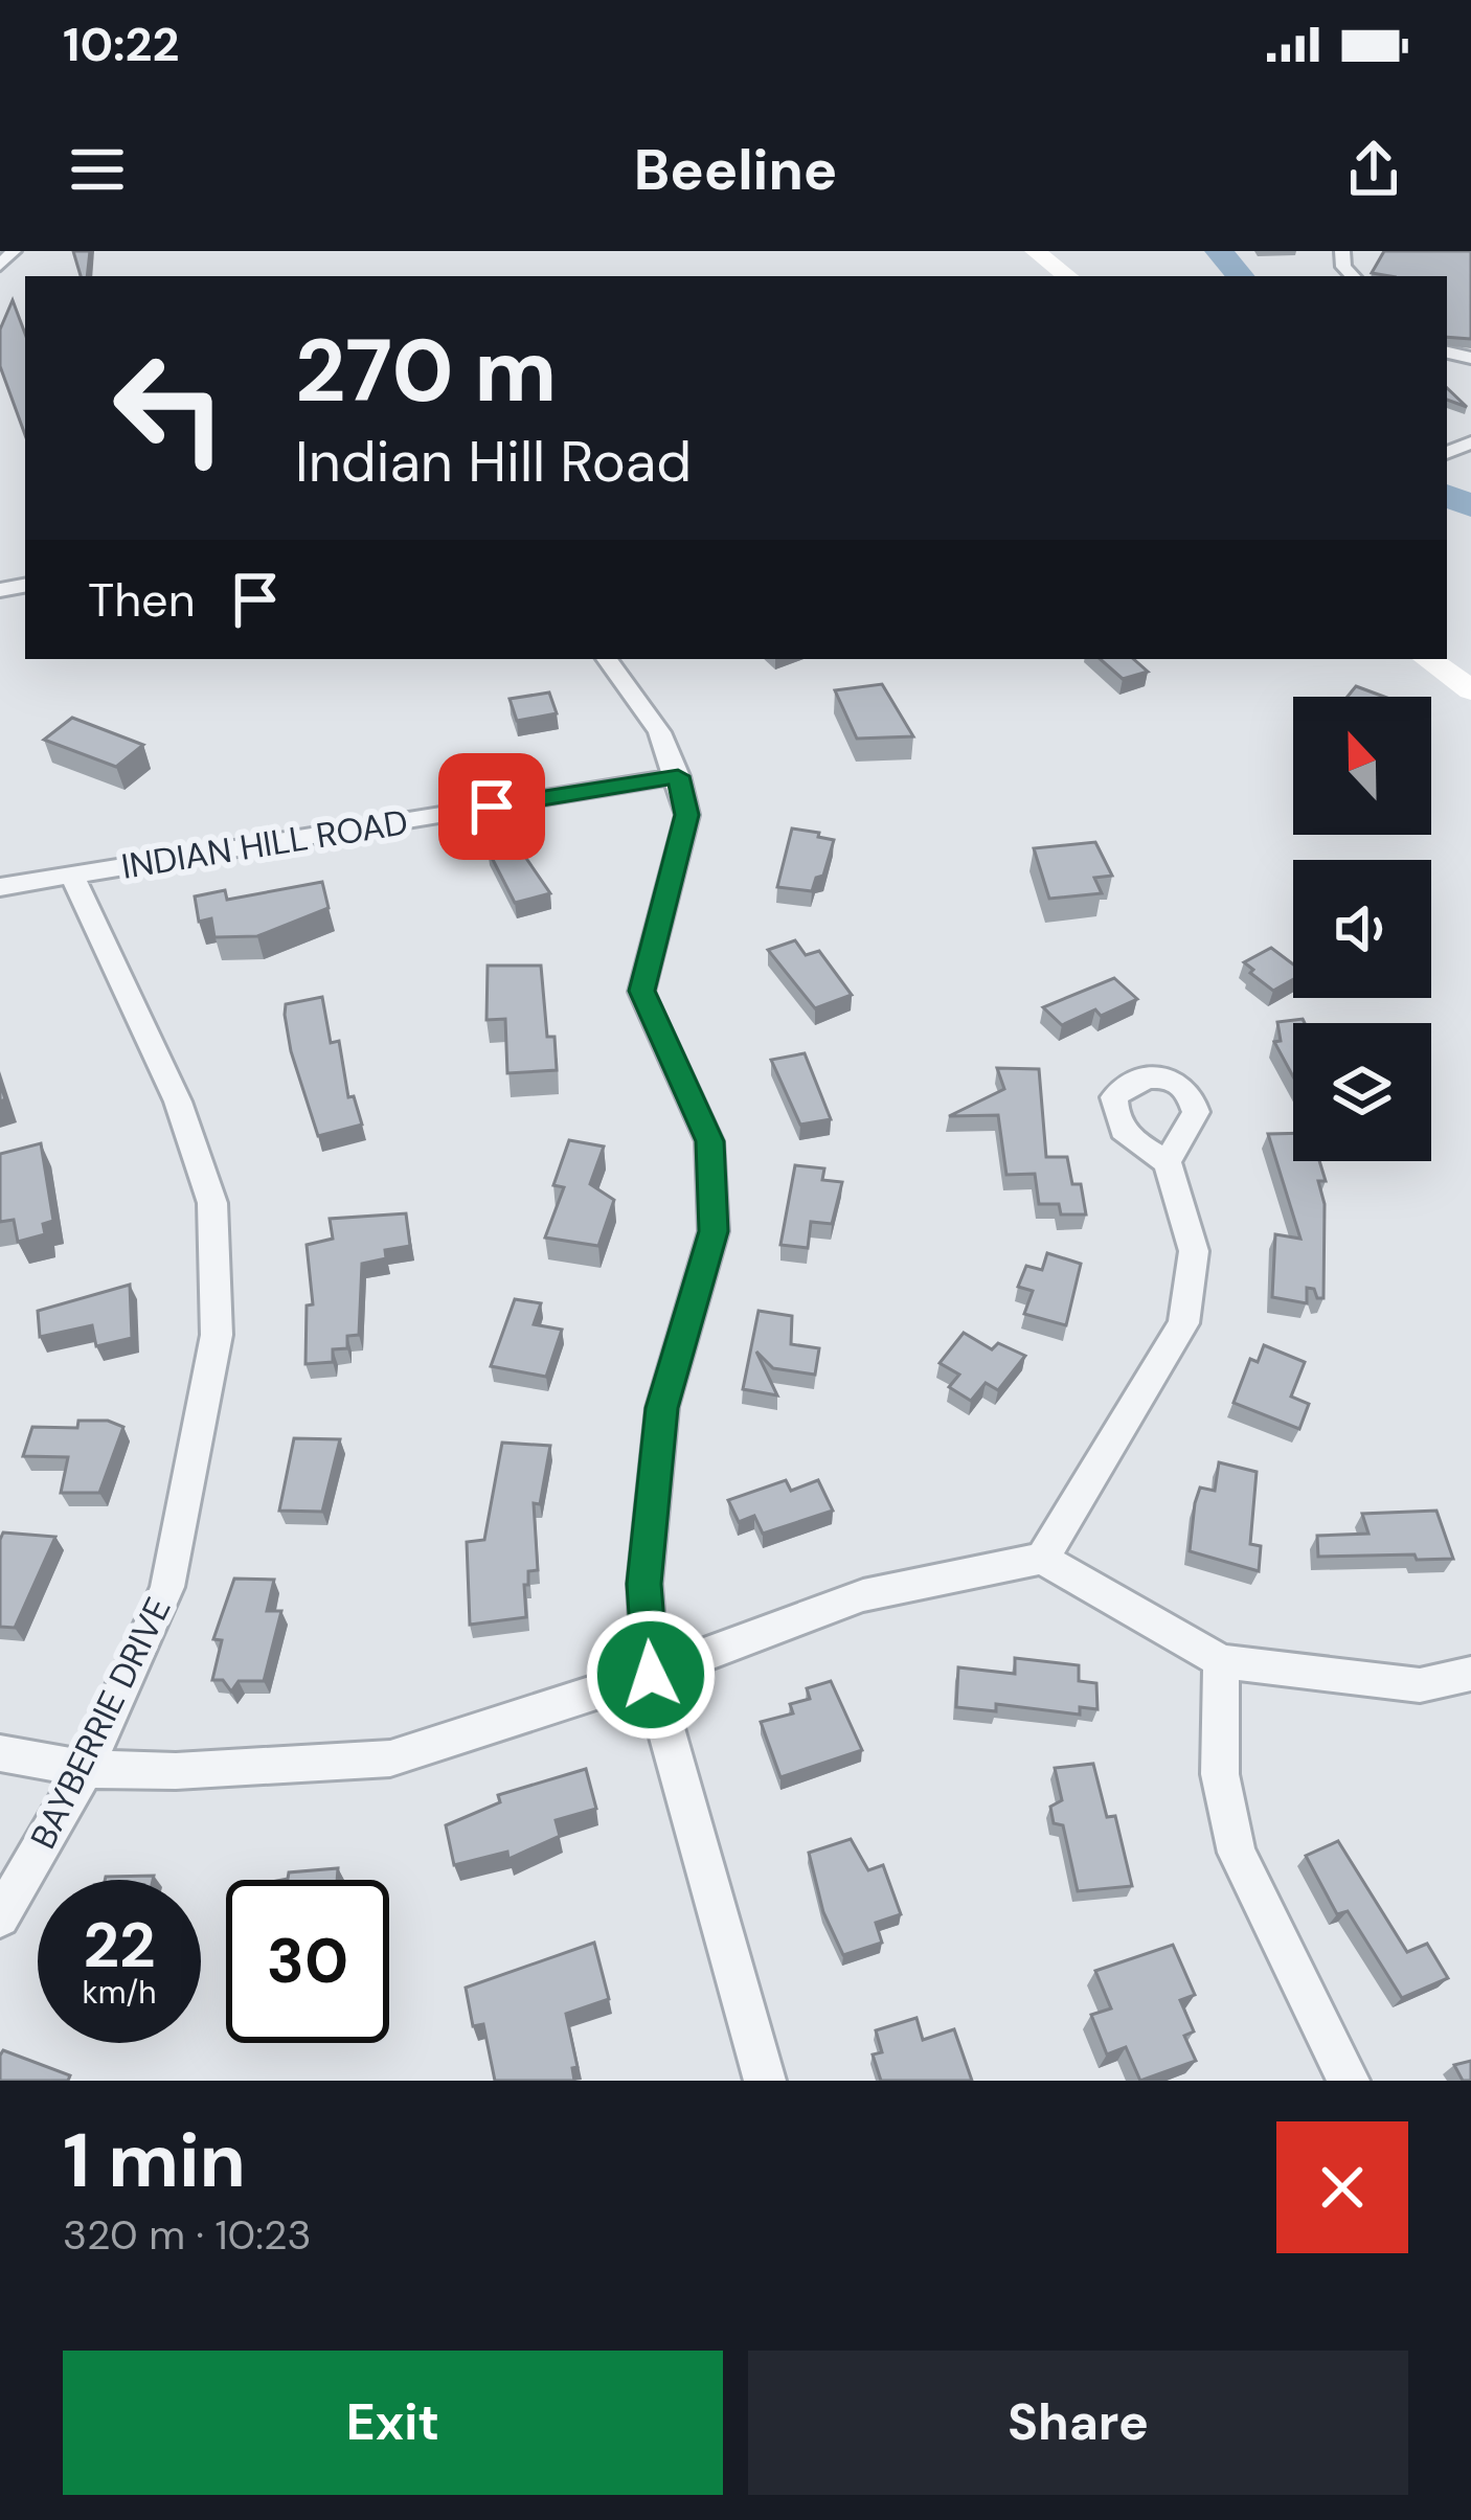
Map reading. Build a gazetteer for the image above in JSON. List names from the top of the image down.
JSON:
{
  "streets": {
    "street": ["INDIAN HILL ROAD", "BAYBERRIE DRIVE"]
  },
  "crossings": [
    ["INDIAN HILL ROAD", "BAYBERRIE DRIVE"]
  ],
  "north": "top",
  "page": {
    "status": "10:22",
    "header": "Beeline",
    "turn": ["270 m", "Indian Hill Road"],
    "then": "Then",
    "speed": "22 km/h",
    "limit": "30",
    "heading": ["1 min", "320 m · 10:23"],
    "buttons": ["Exit", "Share"]
  }
}
